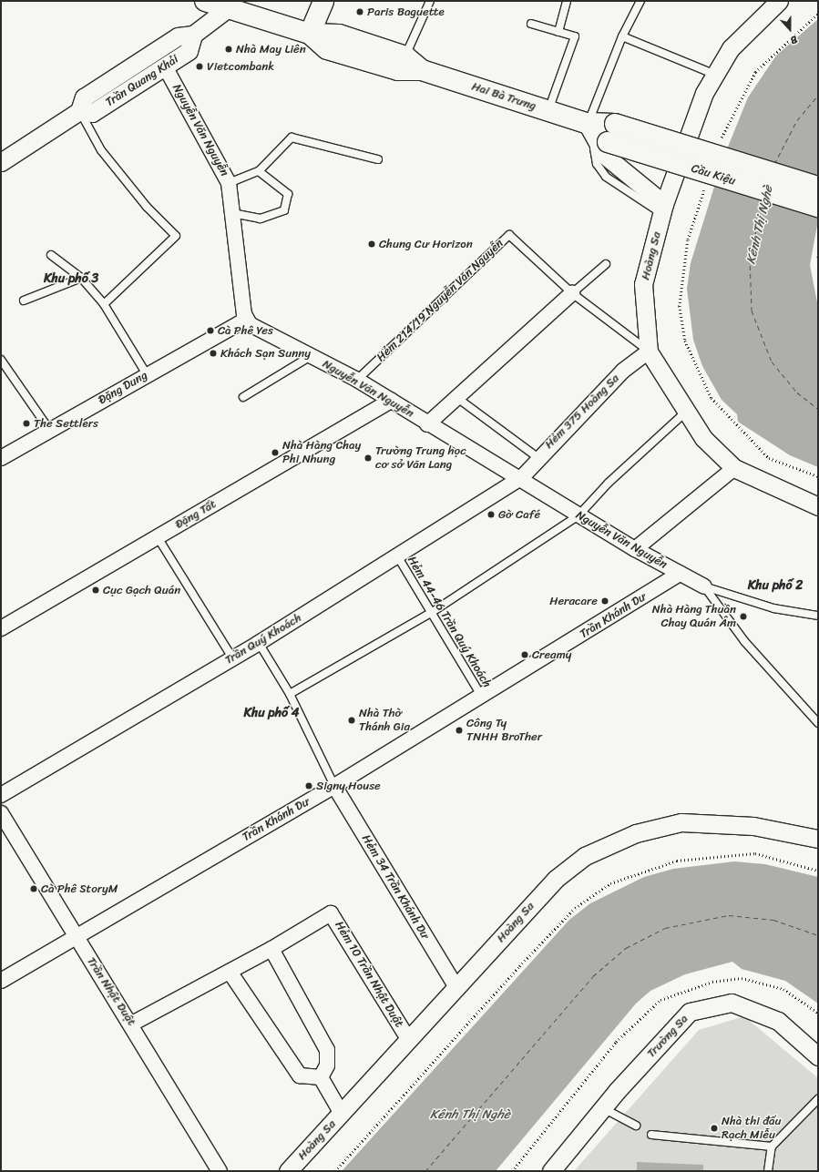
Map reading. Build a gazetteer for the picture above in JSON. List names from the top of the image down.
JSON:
{
  "streets": {
    "main road": ["Hai Bà Trưng", "Cầu Kiệu"],
    "street": [
      "Trần Quang Khải",
      "Nguyễn Văn Nguyễn",
      "Hoàng Sa",
      "Đặng Dung",
      "Hẻm 375 Hoàng Sa",
      "Ðặng Tất",
      "Trần Khánh Dư",
      "Trần Quý Khoách",
      "Hẻm 34 Trần Khánh Dư",
      "Hẻm 10 Trần Nhật Duật",
      "Trần Nhật Duật",
      "Trường Sa"
    ],
    "lane": ["Hẻm 214/19 Nguyễn Văn Nguyễn", "Hẻm 44-46 Trần Quý Khoách"]
  },
  "crossings": [
    ["Trần Quang Khải", "Hai Bà Trưng"],
    ["Trần Quang Khải", "Nguyễn Văn Nguyễn"],
    ["Hai Bà Trưng", "Cầu Kiệu"],
    ["Nguyễn Văn Nguyễn", "Hẻm 214/19 Nguyễn Văn Nguyễn"],
    ["Nguyễn Văn Nguyễn", "Đặng Dung"],
    ["Nguyễn Văn Nguyễn", "Hẻm 375 Hoàng Sa"],
    ["Nguyễn Văn Nguyễn", "Ðặng Tất"],
    ["Nguyễn Văn Nguyễn", "Trần Khánh Dư"],
    ["Nguyễn Văn Nguyễn", "Trần Quý Khoách"],
    ["Hoàng Sa", "Hẻm 214/19 Nguyễn Văn Nguyễn"],
    ["Hoàng Sa", "Hẻm 375 Hoàng Sa"],
    ["Hoàng Sa", "Hẻm 34 Trần Khánh Dư"],
    ["Hoàng Sa", "Hẻm 10 Trần Nhật Duật"],
    ["Hẻm 214/19 Nguyễn Văn Nguyễn", "Hẻm 375 Hoàng Sa"],
    ["Hẻm 375 Hoàng Sa", "Trần Quý Khoách"],
    ["Trần Khánh Dư", "Hẻm 44-46 Trần Quý Khoách"],
    ["Trần Khánh Dư", "Hẻm 34 Trần Khánh Dư"],
    ["Trần Khánh Dư", "Trần Nhật Duật"],
    ["Hẻm 44-46 Trần Quý Khoách", "Trần Quý Khoách"],
    ["Hẻm 10 Trần Nhật Duật", "Trần Nhật Duật"]
  ],
  "districts": ["Khu phố 3", "Khu phố 2", "Khu phố 4"],
  "water": ["Kênh Thị Nghè"],
  "places": [
    "Paris Baguette",
    "Nhà May Liên",
    "Vietcombank",
    "Chung Cư Horizon",
    "Cà Phê Yes",
    "Khách Sạn Sunny",
    "The Settlers",
    "Nhà Hàng Chay Phi Nhung",
    "Trường Trung học cơ sở Văn Lang",
    "Gờ Café",
    "Cục Gạch Quán",
    "Heracare",
    "Nhà Hàng Thuần Chay Quán Âm",
    "Creamy",
    "Nhà Thờ Thánh Gia",
    "Công Ty TNHH BroTher",
    "Signy House",
    "Cà Phê StoryM",
    "Nhà thi đấu Rạch Miễu"
  ],
  "north": "bottom"
}
